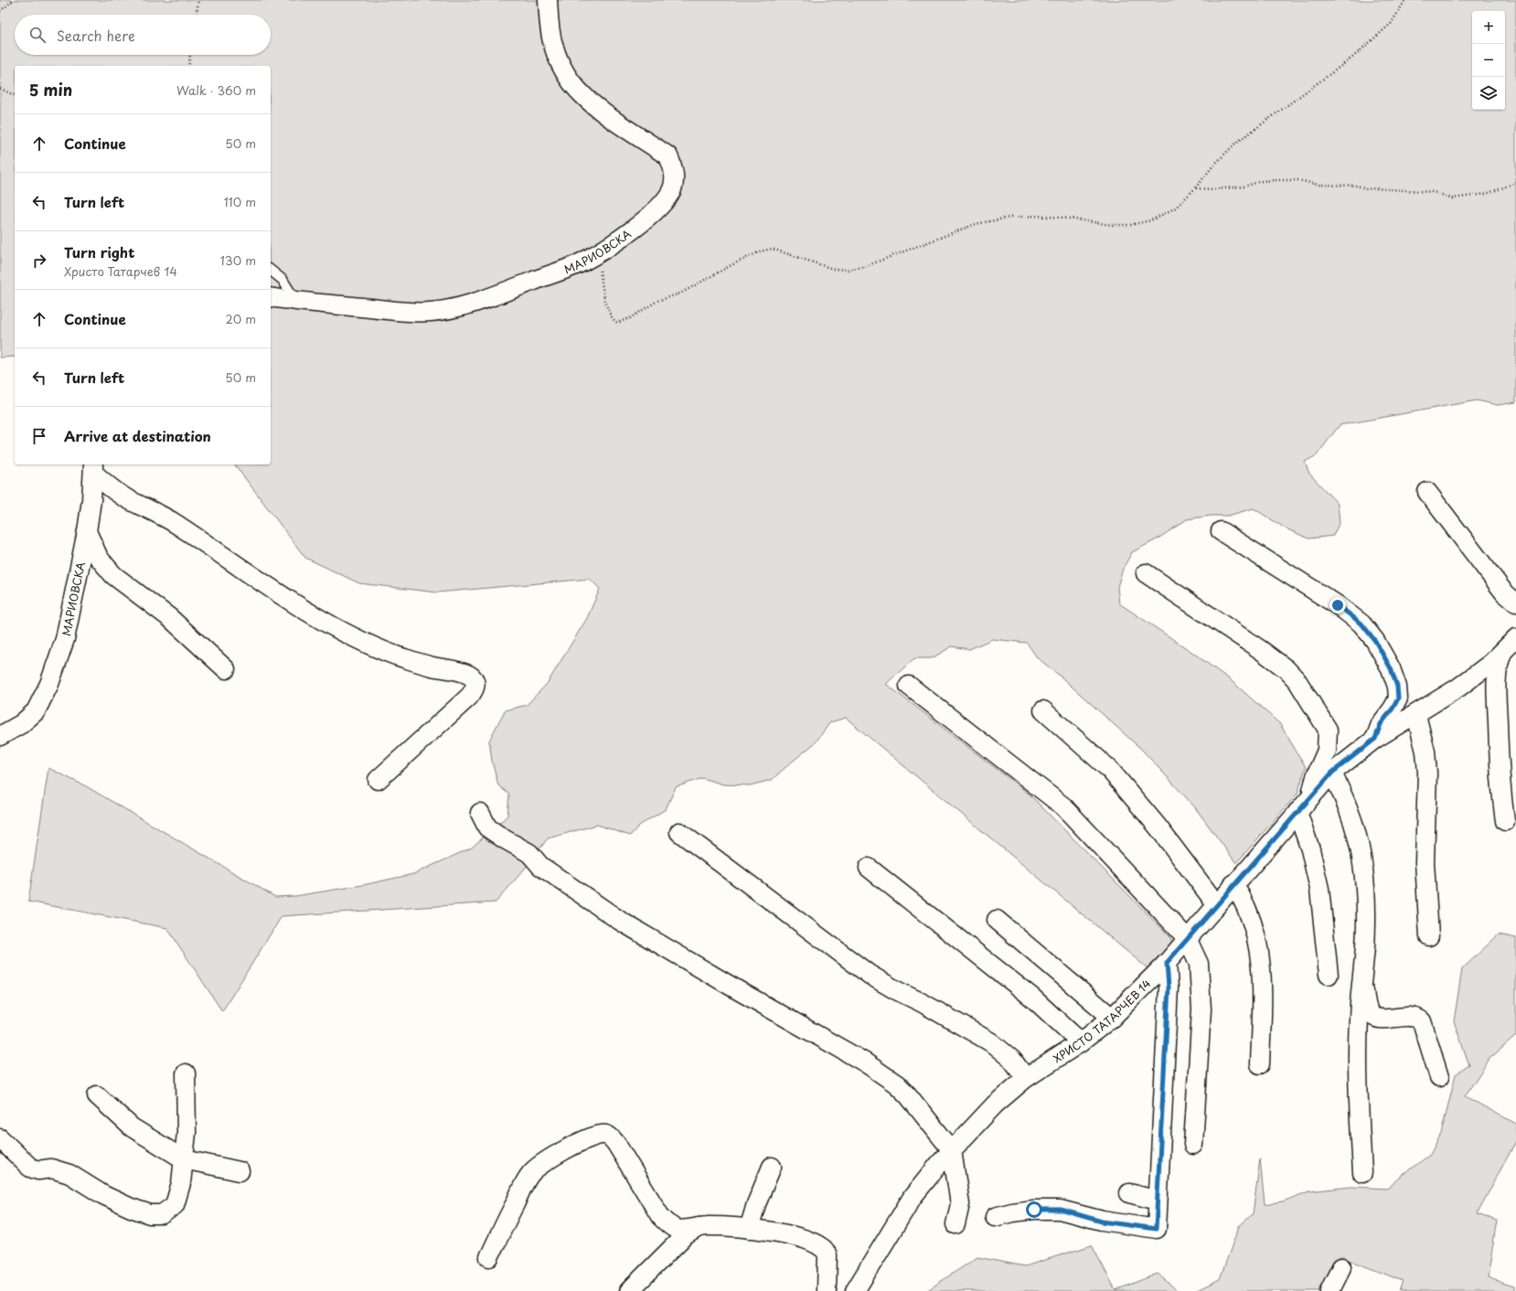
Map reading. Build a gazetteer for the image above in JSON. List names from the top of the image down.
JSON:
{
  "streets": {
    "street": ["МАРИОВСКА", "ХРИСТО ТАТАРЧЕВ 14"]
  },
  "page": {
    "map_buttons": ["+", "−"],
    "search": "Search here",
    "heading": ["5 min", "Walk · 360 m"],
    "list": [
      ["Continue", "50 m"],
      ["Turn left", "110 m"],
      ["Turn right", "Христо Татарчев 14", "130 m"],
      ["Continue", "20 m"],
      ["Turn left", "50 m"],
      "Arrive at destination"
    ]
  }
}
